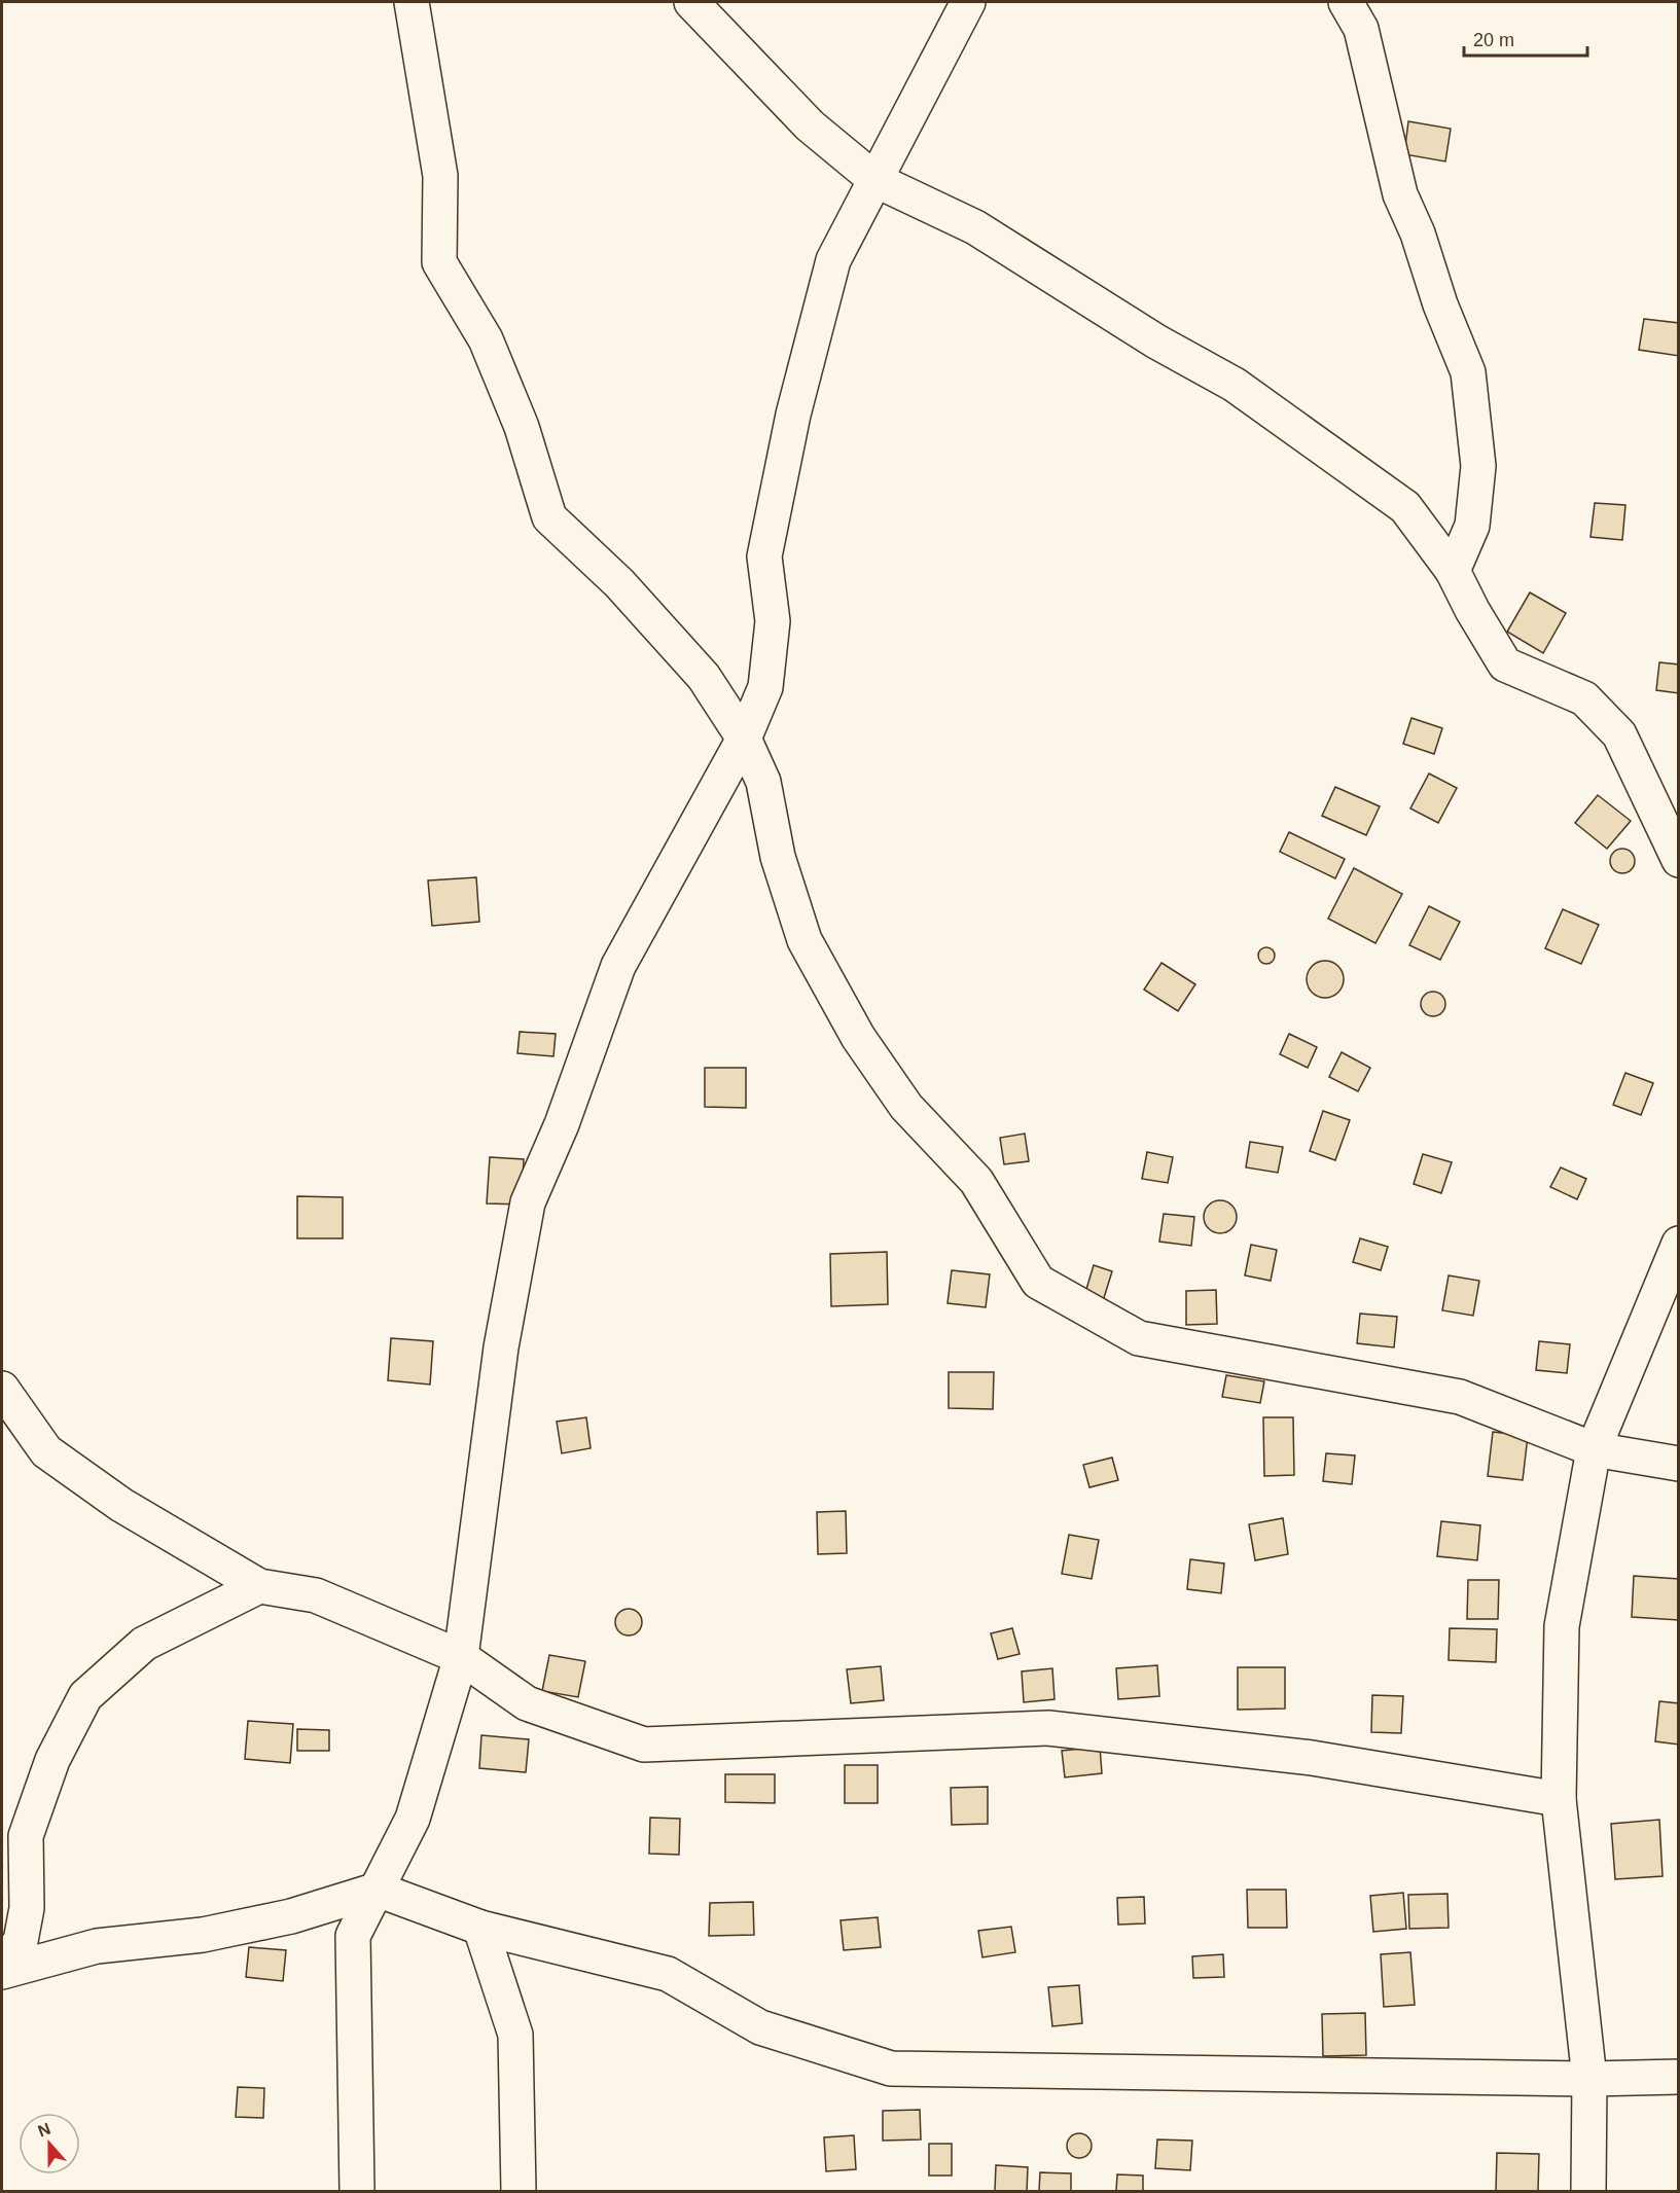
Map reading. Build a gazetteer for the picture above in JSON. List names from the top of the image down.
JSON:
{
  "scale_bar": "20 m",
  "north": "top"
}
